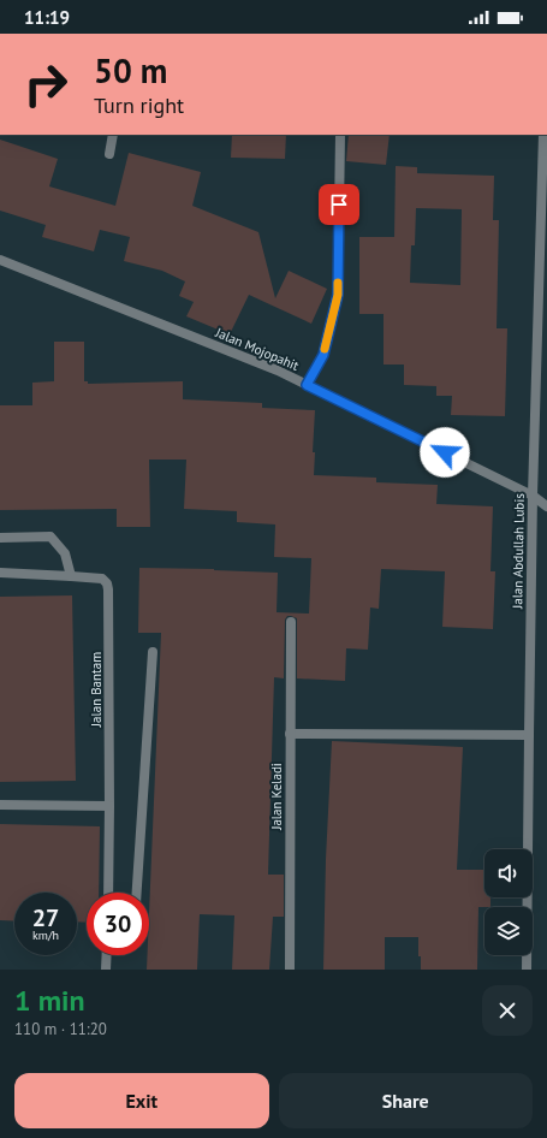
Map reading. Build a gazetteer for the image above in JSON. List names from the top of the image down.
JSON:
{
  "streets": {
    "street": [
      "Jalan Mojopahit",
      "Jalan Abdullah Lubis",
      "Jalan Bantam",
      "Jalan Keladi"
    ]
  },
  "crossings": [
    ["Jalan Mojopahit", "Jalan Abdullah Lubis"]
  ],
  "page": {
    "status": "11:19",
    "turn": ["50 m", "Turn right"],
    "speed": "27 km/h",
    "limit": "30",
    "heading": ["1 min", "110 m · 11:20"],
    "buttons": ["Exit", "Share"]
  }
}
